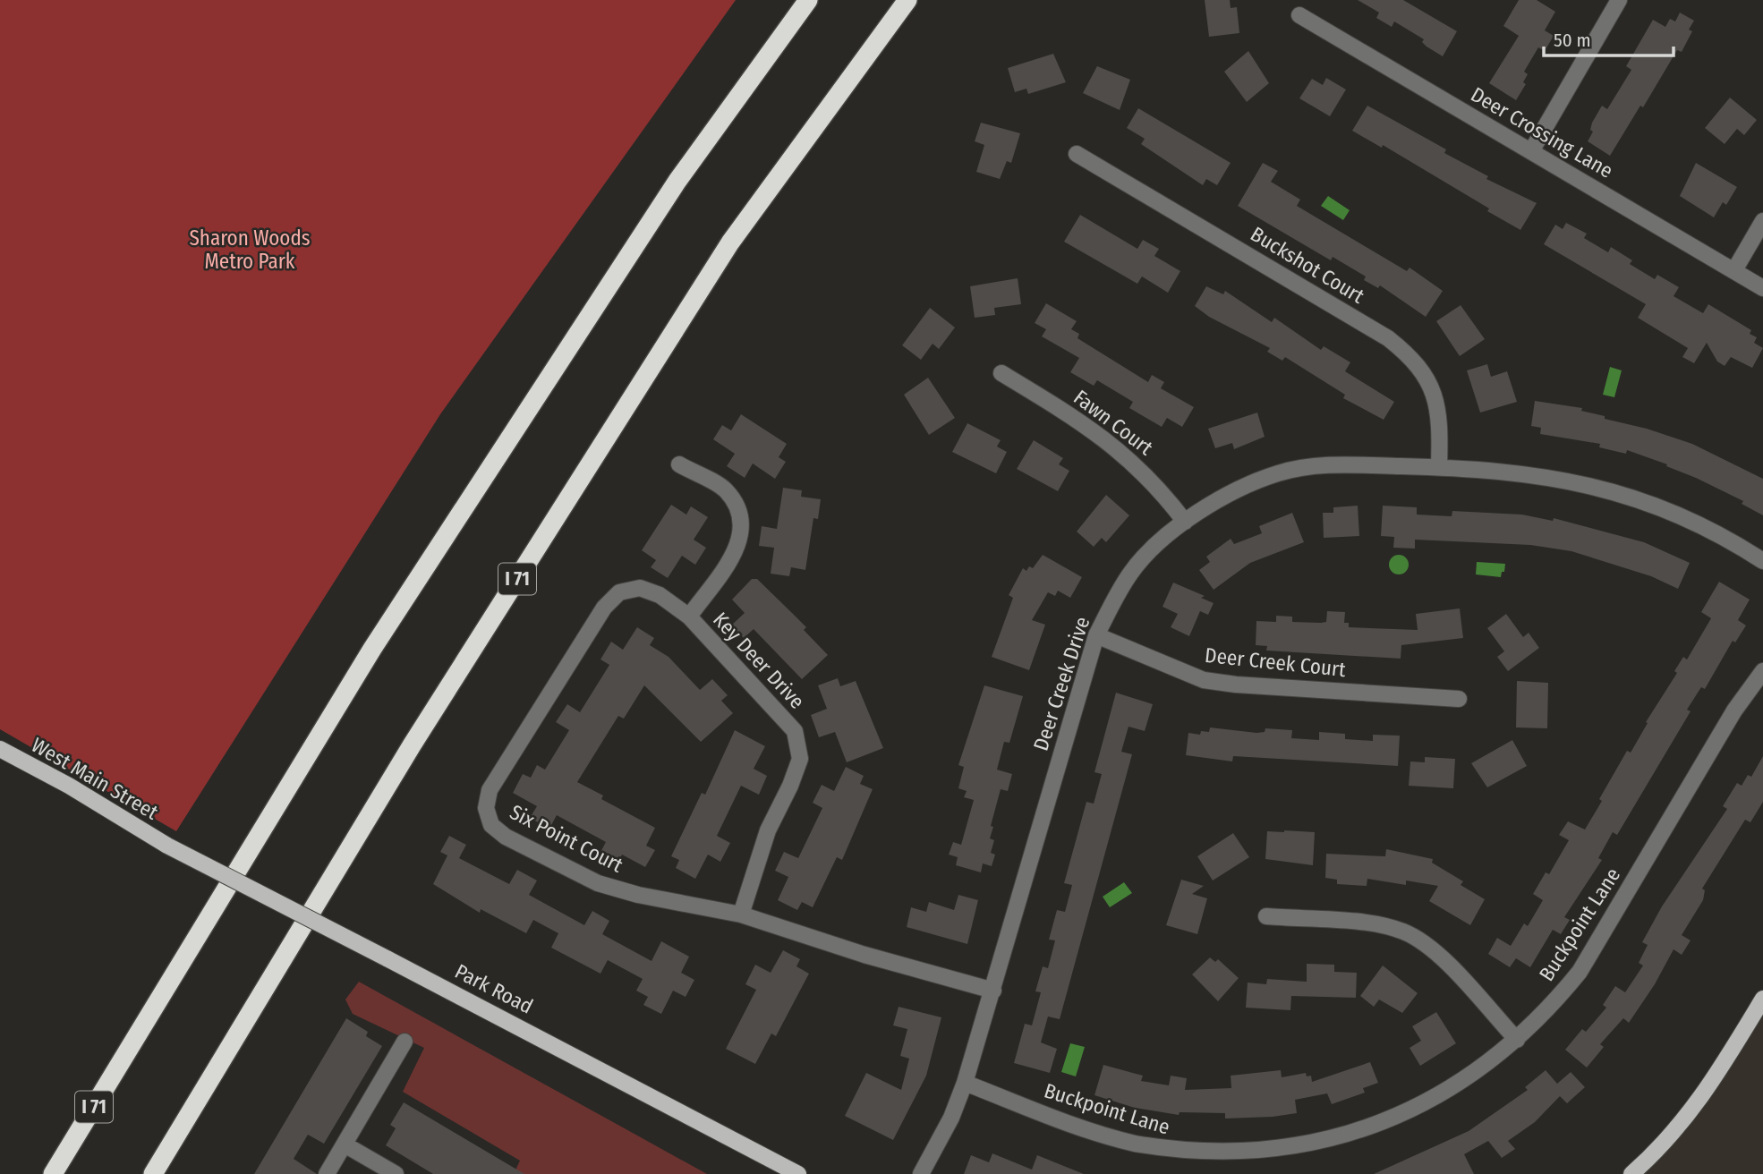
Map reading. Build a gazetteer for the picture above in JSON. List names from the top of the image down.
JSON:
{
  "streets": {
    "highway": ["I 71"],
    "main road": ["West Main Street", "Park Road"],
    "street": [
      "Deer Crossing Lane",
      "Buckshot Court",
      "Fawn Court",
      "Key Deer Drive",
      "Deer Creek Court",
      "Deer Creek Drive",
      "Six Point Court",
      "Buckpoint Lane"
    ]
  },
  "crossings": [
    ["Buckshot Court", "Deer Creek Drive"],
    ["Fawn Court", "Deer Creek Drive"],
    ["Key Deer Drive", "Six Point Court"],
    ["Deer Creek Court", "Deer Creek Drive"],
    ["Deer Creek Drive", "Six Point Court"],
    ["Deer Creek Drive", "Buckpoint Lane"],
    ["West Main Street", "Park Road"]
  ],
  "parks": ["Sharon Woods Metro Park"],
  "scale_bar": "50 m"
}
